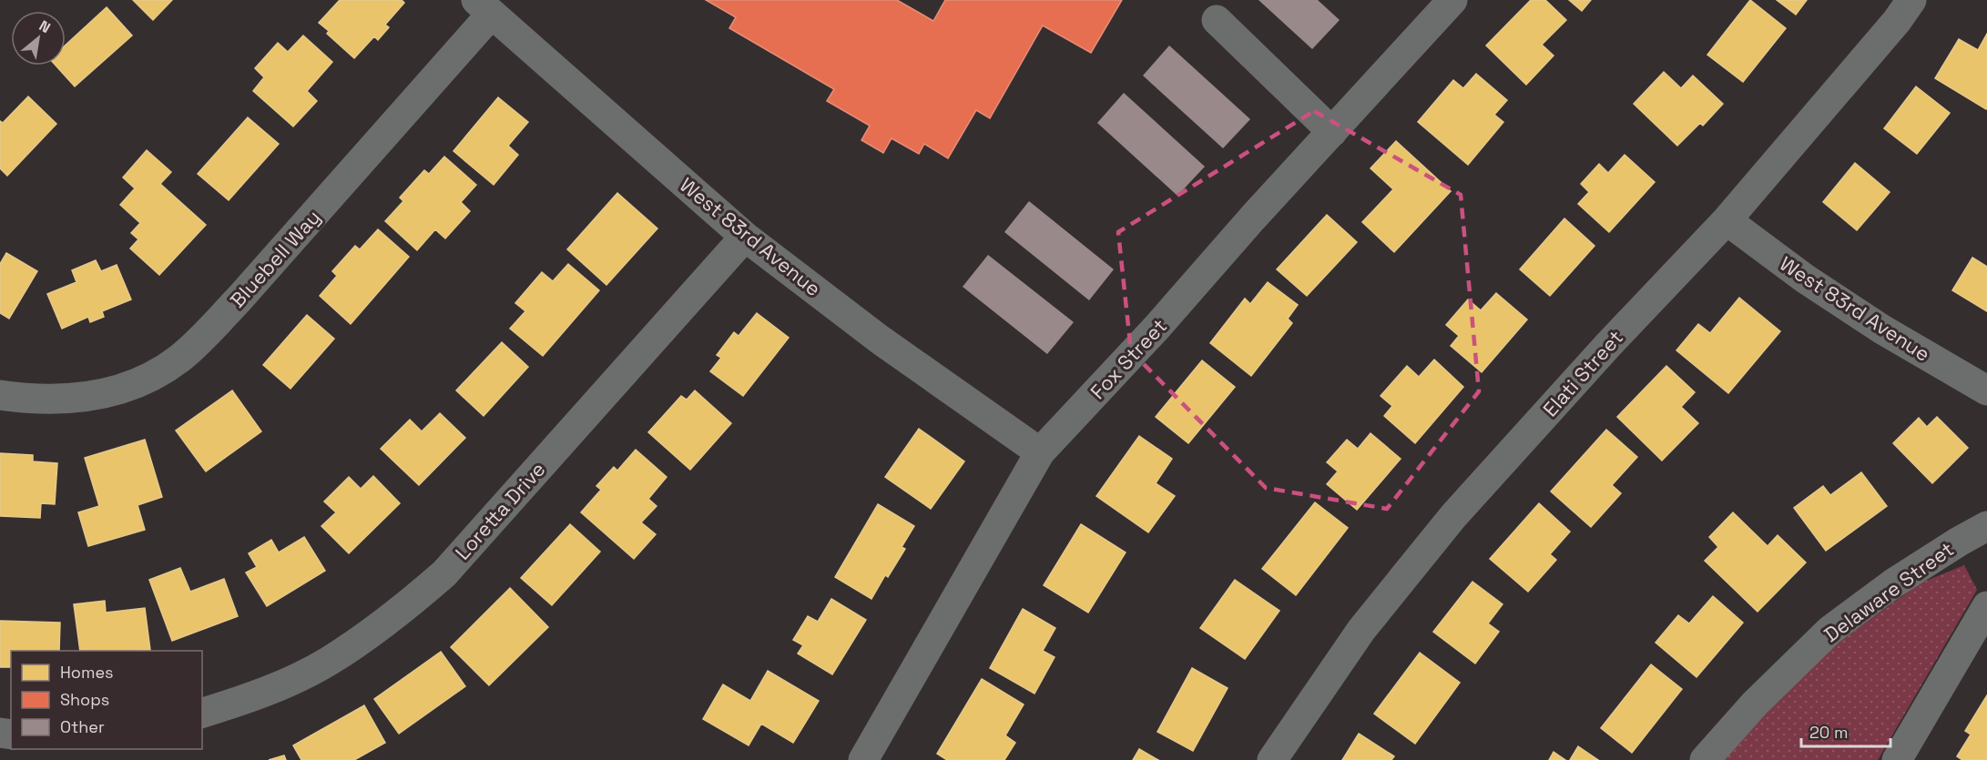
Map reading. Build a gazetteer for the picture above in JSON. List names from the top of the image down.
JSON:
{
  "streets": {
    "street": [
      "West 83rd Avenue",
      "Bluebell Way",
      "Fox Street",
      "Elati Street",
      "Loretta Drive",
      "Delaware Street"
    ]
  },
  "crossings": [
    ["West 83rd Avenue", "Bluebell Way"],
    ["West 83rd Avenue", "Fox Street"],
    ["West 83rd Avenue", "Elati Street"],
    ["West 83rd Avenue", "Loretta Drive"]
  ],
  "legend": ["Homes", "Shops", "Other"],
  "scale_bar": "20 m",
  "north": "top right"
}
